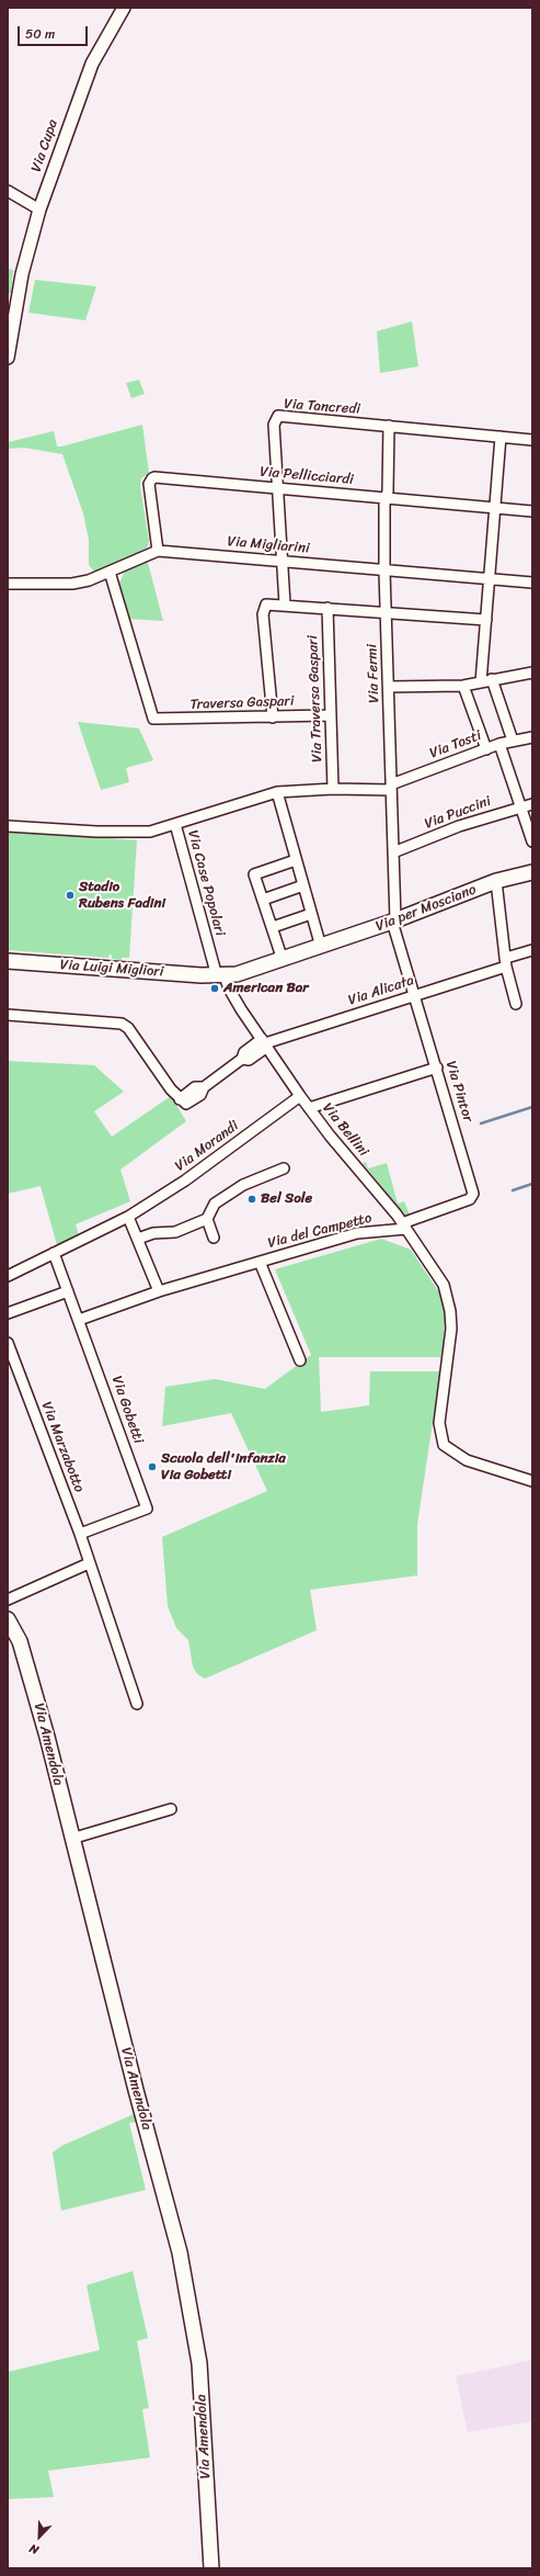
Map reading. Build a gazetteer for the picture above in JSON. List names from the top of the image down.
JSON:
{
  "streets": {
    "main road": ["Via per Mosciano", "Via Luigi Migliori", "Via Amendola"],
    "street": [
      "Via Cupa",
      "Via Tancredi",
      "Via Pellicciardi",
      "Via Migliarini",
      "Via Fermi",
      "Via Traversa Gaspari",
      "Traversa Gaspari",
      "Via Tosti",
      "Via Puccini",
      "Via Case Popolari",
      "Via Alicata",
      "Via Pintor",
      "Via Bellini",
      "Via Morandi",
      "Via del Campetto",
      "Via Gobetti",
      "Via Marzabotto"
    ]
  },
  "crossings": [
    ["Via Tancredi", "Via Pellicciardi"],
    ["Via Tancredi", "Via Migliarini"],
    ["Via Tancredi", "Via Fermi"],
    ["Via Pellicciardi", "Via Migliarini"],
    ["Via Pellicciardi", "Via Fermi"],
    ["Via Migliarini", "Via Fermi"],
    ["Via Migliarini", "Traversa Gaspari"],
    ["Via Fermi", "Via Tosti"],
    ["Via Fermi", "Via Puccini"],
    ["Via Fermi", "Via per Mosciano"],
    ["Via Fermi", "Via Pintor"],
    ["Via Traversa Gaspari", "Traversa Gaspari"],
    ["Via Case Popolari", "Via per Mosciano"],
    ["Via Case Popolari", "Via Luigi Migliori"],
    ["Via Case Popolari", "Via Bellini"],
    ["Via per Mosciano", "Via Luigi Migliori"],
    ["Via per Mosciano", "Via Pintor"],
    ["Via per Mosciano", "Via Bellini"],
    ["Via Luigi Migliori", "Via Bellini"],
    ["Via Alicata", "Via Pintor"],
    ["Via Alicata", "Via Bellini"],
    ["Via Pintor", "Via Bellini"],
    ["Via Pintor", "Via del Campetto"],
    ["Via Bellini", "Via Morandi"],
    ["Via Bellini", "Via del Campetto"],
    ["Via del Campetto", "Via Gobetti"],
    ["Via Gobetti", "Via Marzabotto"]
  ],
  "places": [
    "Stadio Rubens Fadini",
    "American Bar",
    "Bel Sole",
    "Scuola dell'infanzia Via Gobetti"
  ],
  "scale_bar": "50 m",
  "north": "bottom left"
}
